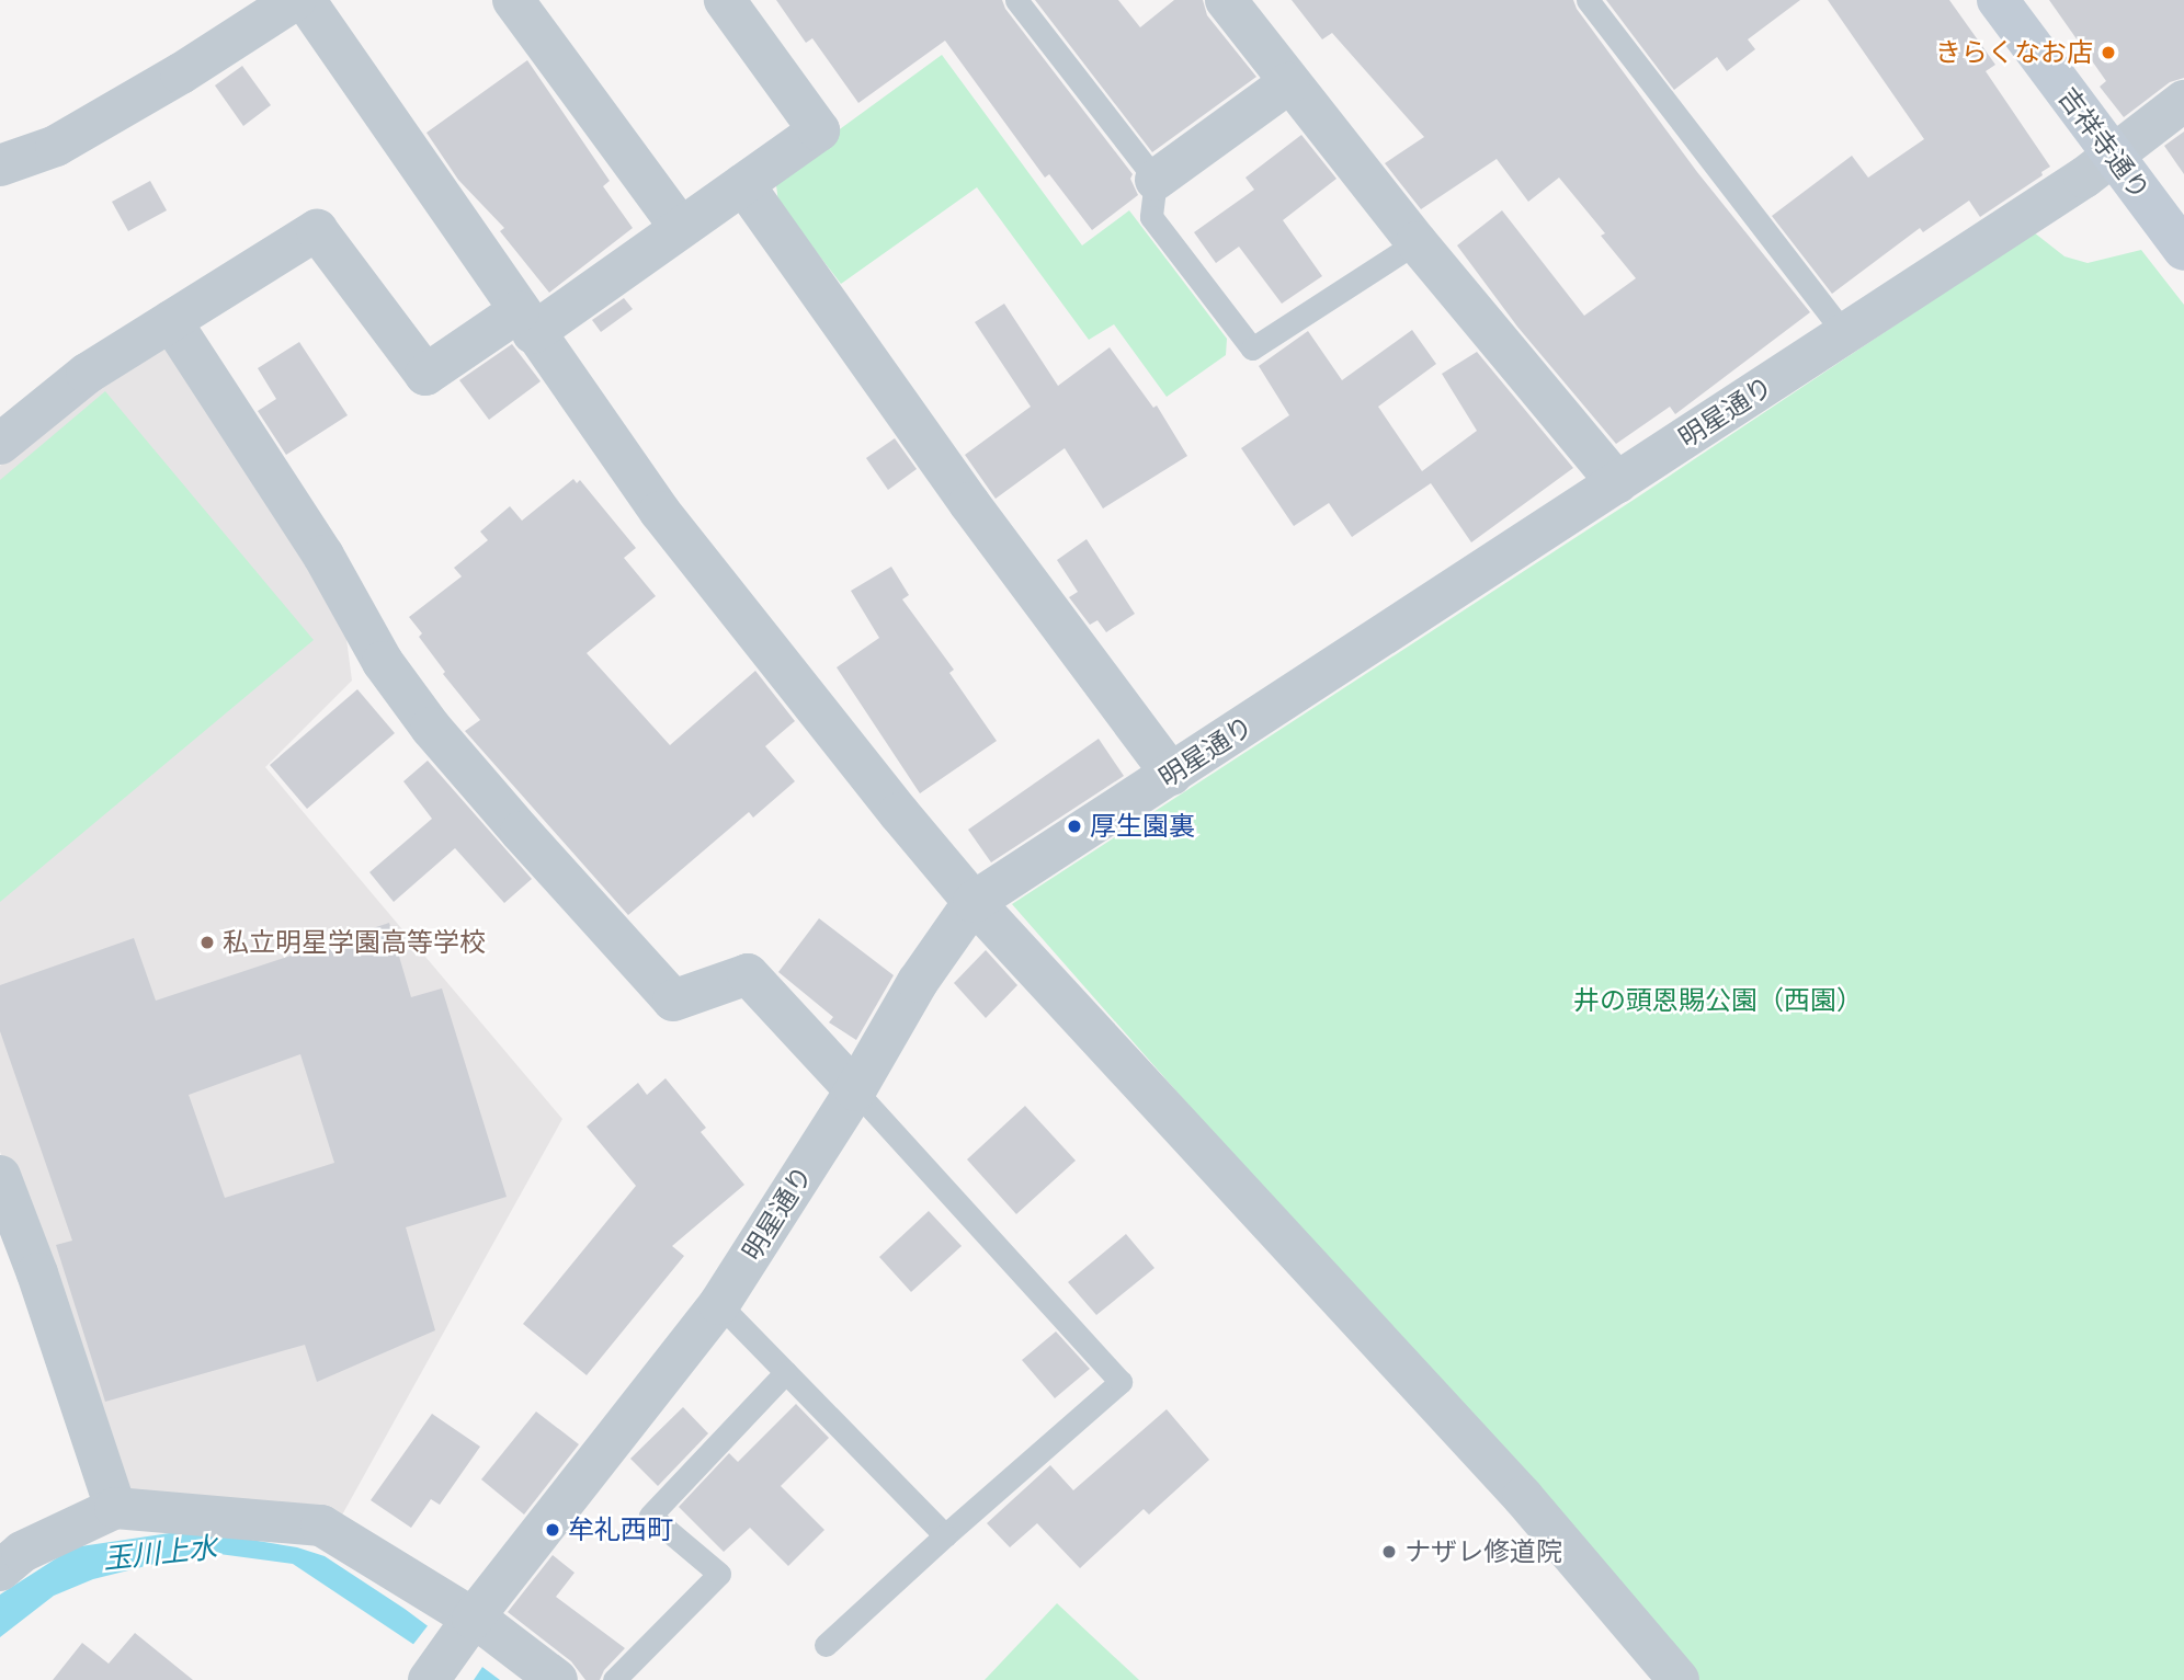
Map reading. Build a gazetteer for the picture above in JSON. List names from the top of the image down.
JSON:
{
  "streets": {
    "main road": ["吉祥寺通り"],
    "street": ["明星通り"]
  },
  "crossings": [
    ["吉祥寺通り", "明星通り"]
  ],
  "water": ["玉川上水"],
  "parks": ["井の頭恩賜公園（西園）"],
  "places": [
    "きらくなお店",
    "厚生園裏",
    "私立明星学園高等学校",
    "牟礼西町",
    "ナザレ修道院"
  ]
}
